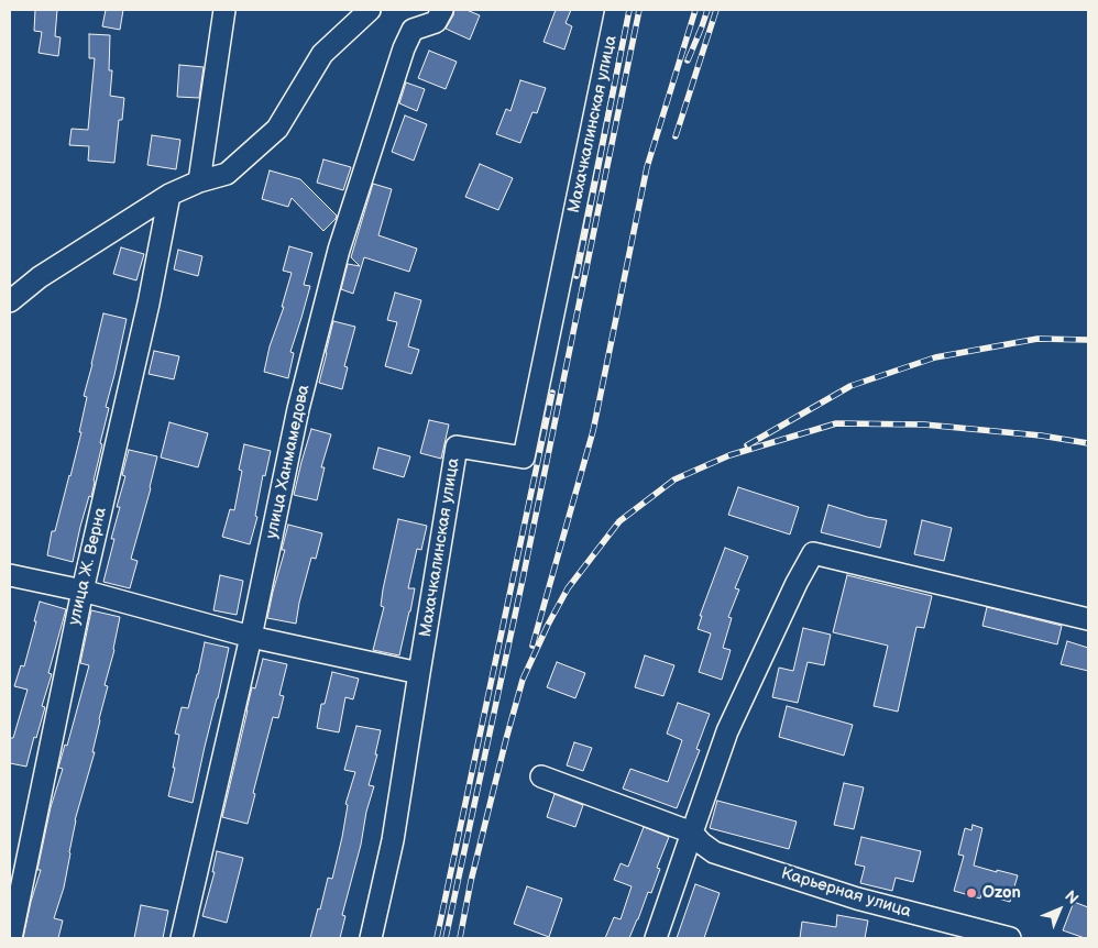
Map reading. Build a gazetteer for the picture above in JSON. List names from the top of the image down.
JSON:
{
  "streets": {
    "street": [
      "Махачкалинская улица",
      "улица Ханмамедова",
      "улица Ж. Верна",
      "Карьерная улица"
    ]
  },
  "places": ["Ozon"],
  "north": "top right"
}
